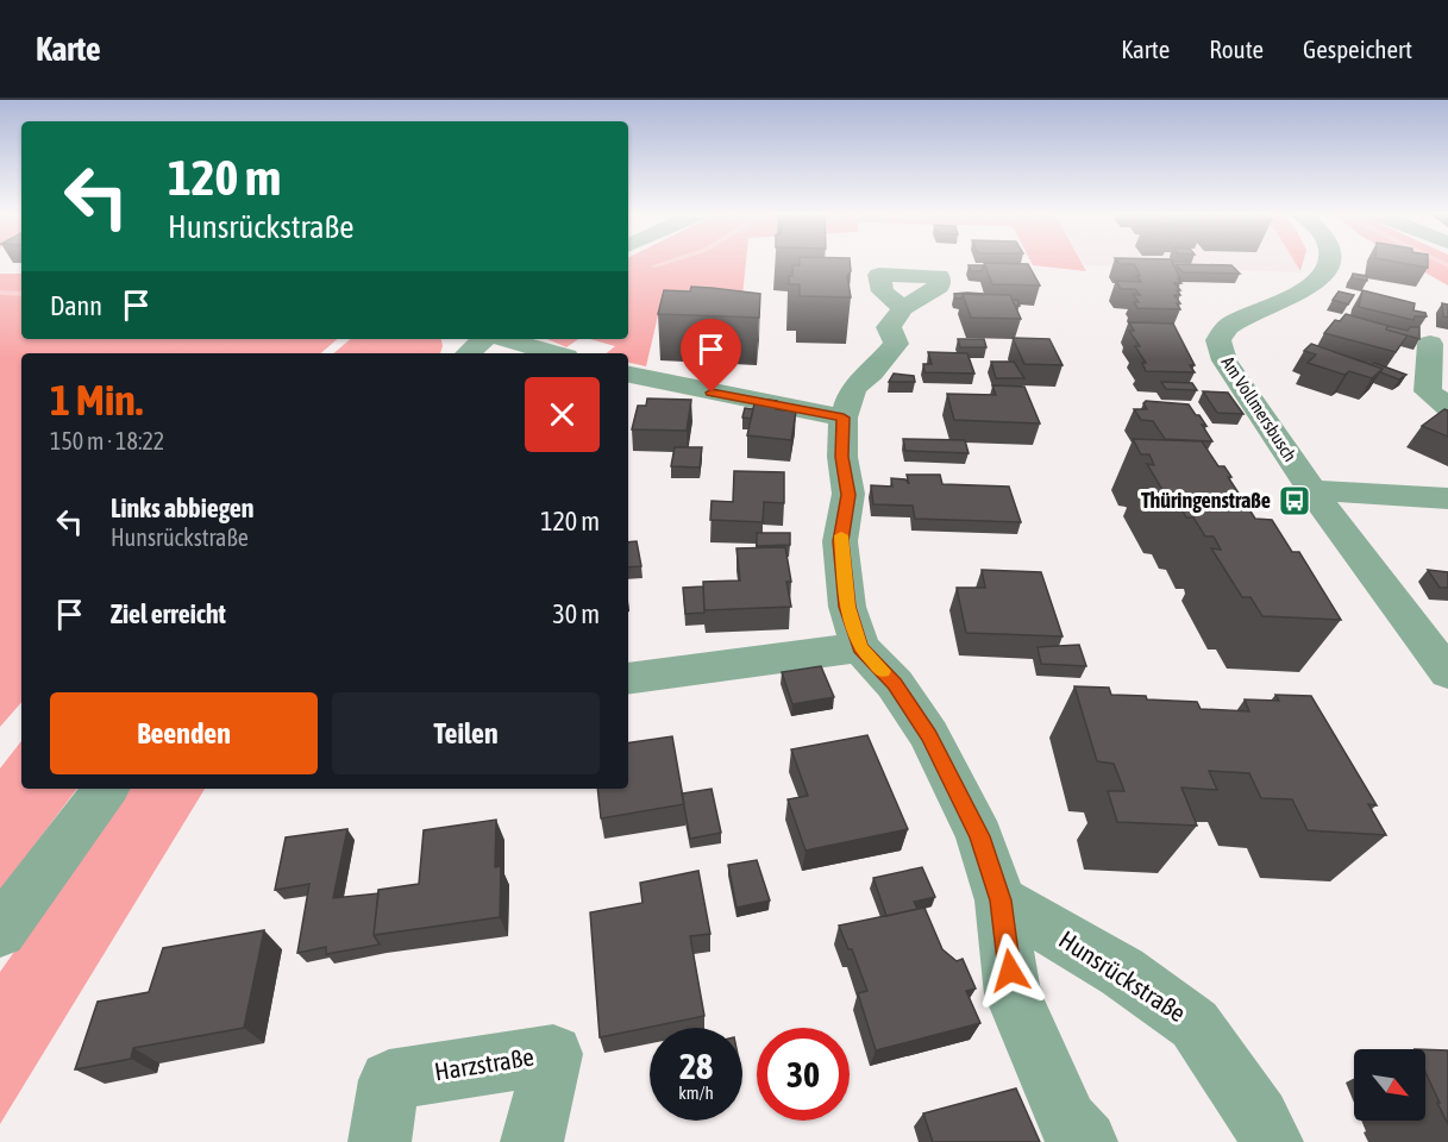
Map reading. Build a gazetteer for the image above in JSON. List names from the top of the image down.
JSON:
{
  "streets": {
    "street": ["Am Vollmersbusch", "Hunsrückstraße", "Harzstraße"]
  },
  "places": {
    "bus stop": ["Thüringenstraße"]
  },
  "north": "bottom right",
  "page": {
    "header": "Karte",
    "nav": ["Karte", "Route", "Gespeichert"],
    "turn": ["120 m", "Hunsrückstraße"],
    "then": "Dann",
    "heading": ["1 Min.", "150 m · 18:22"],
    "list": [
      {
        "name": "Links abbiegen",
        "note": "Hunsrückstraße",
        "value": "120 m"
      },
      {
        "name": "Ziel erreicht",
        "value": "30 m"
      }
    ],
    "buttons": ["Beenden", "Teilen"],
    "speed": "28 km/h",
    "limit": "30"
  }
}
